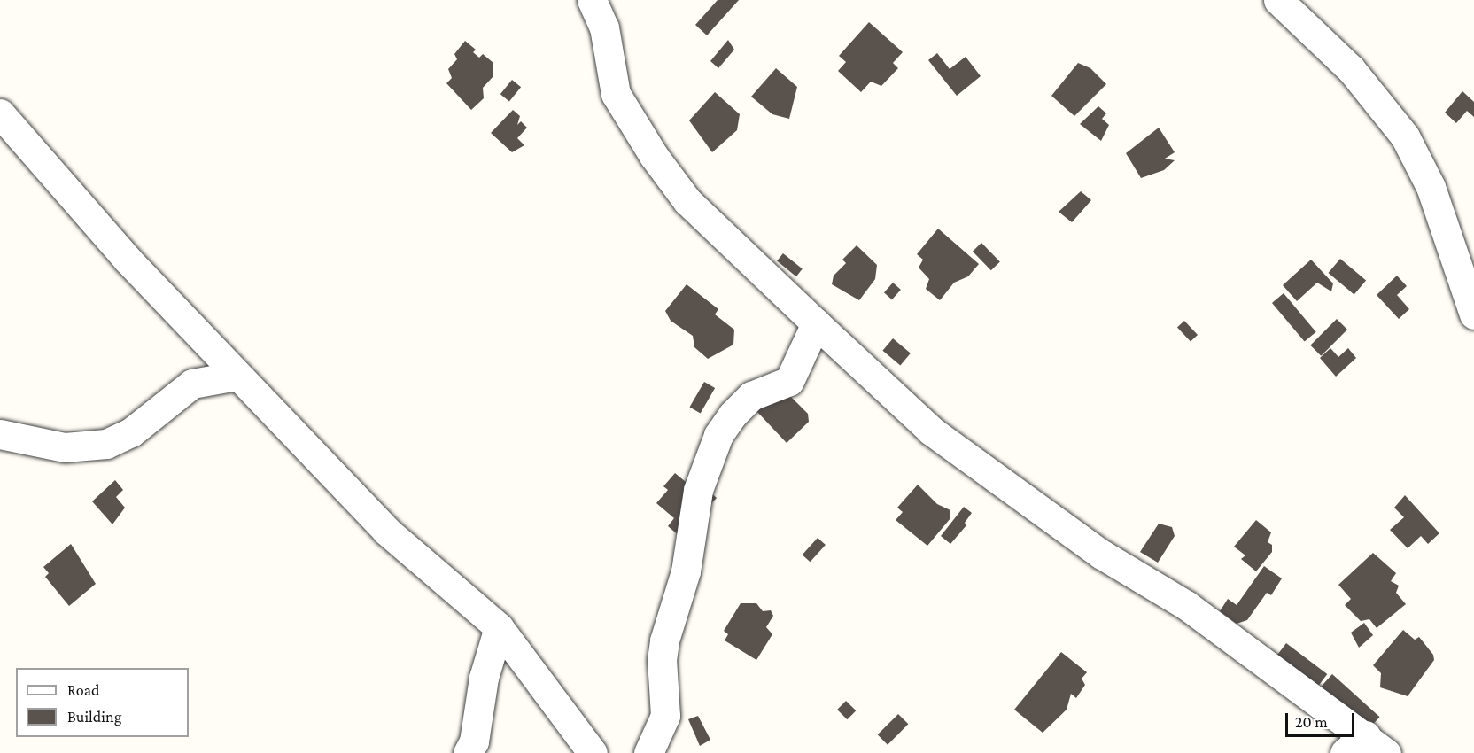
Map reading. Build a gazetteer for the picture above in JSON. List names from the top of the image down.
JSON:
{
  "legend": ["Road", "Building"],
  "scale_bar": "20 m"
}
